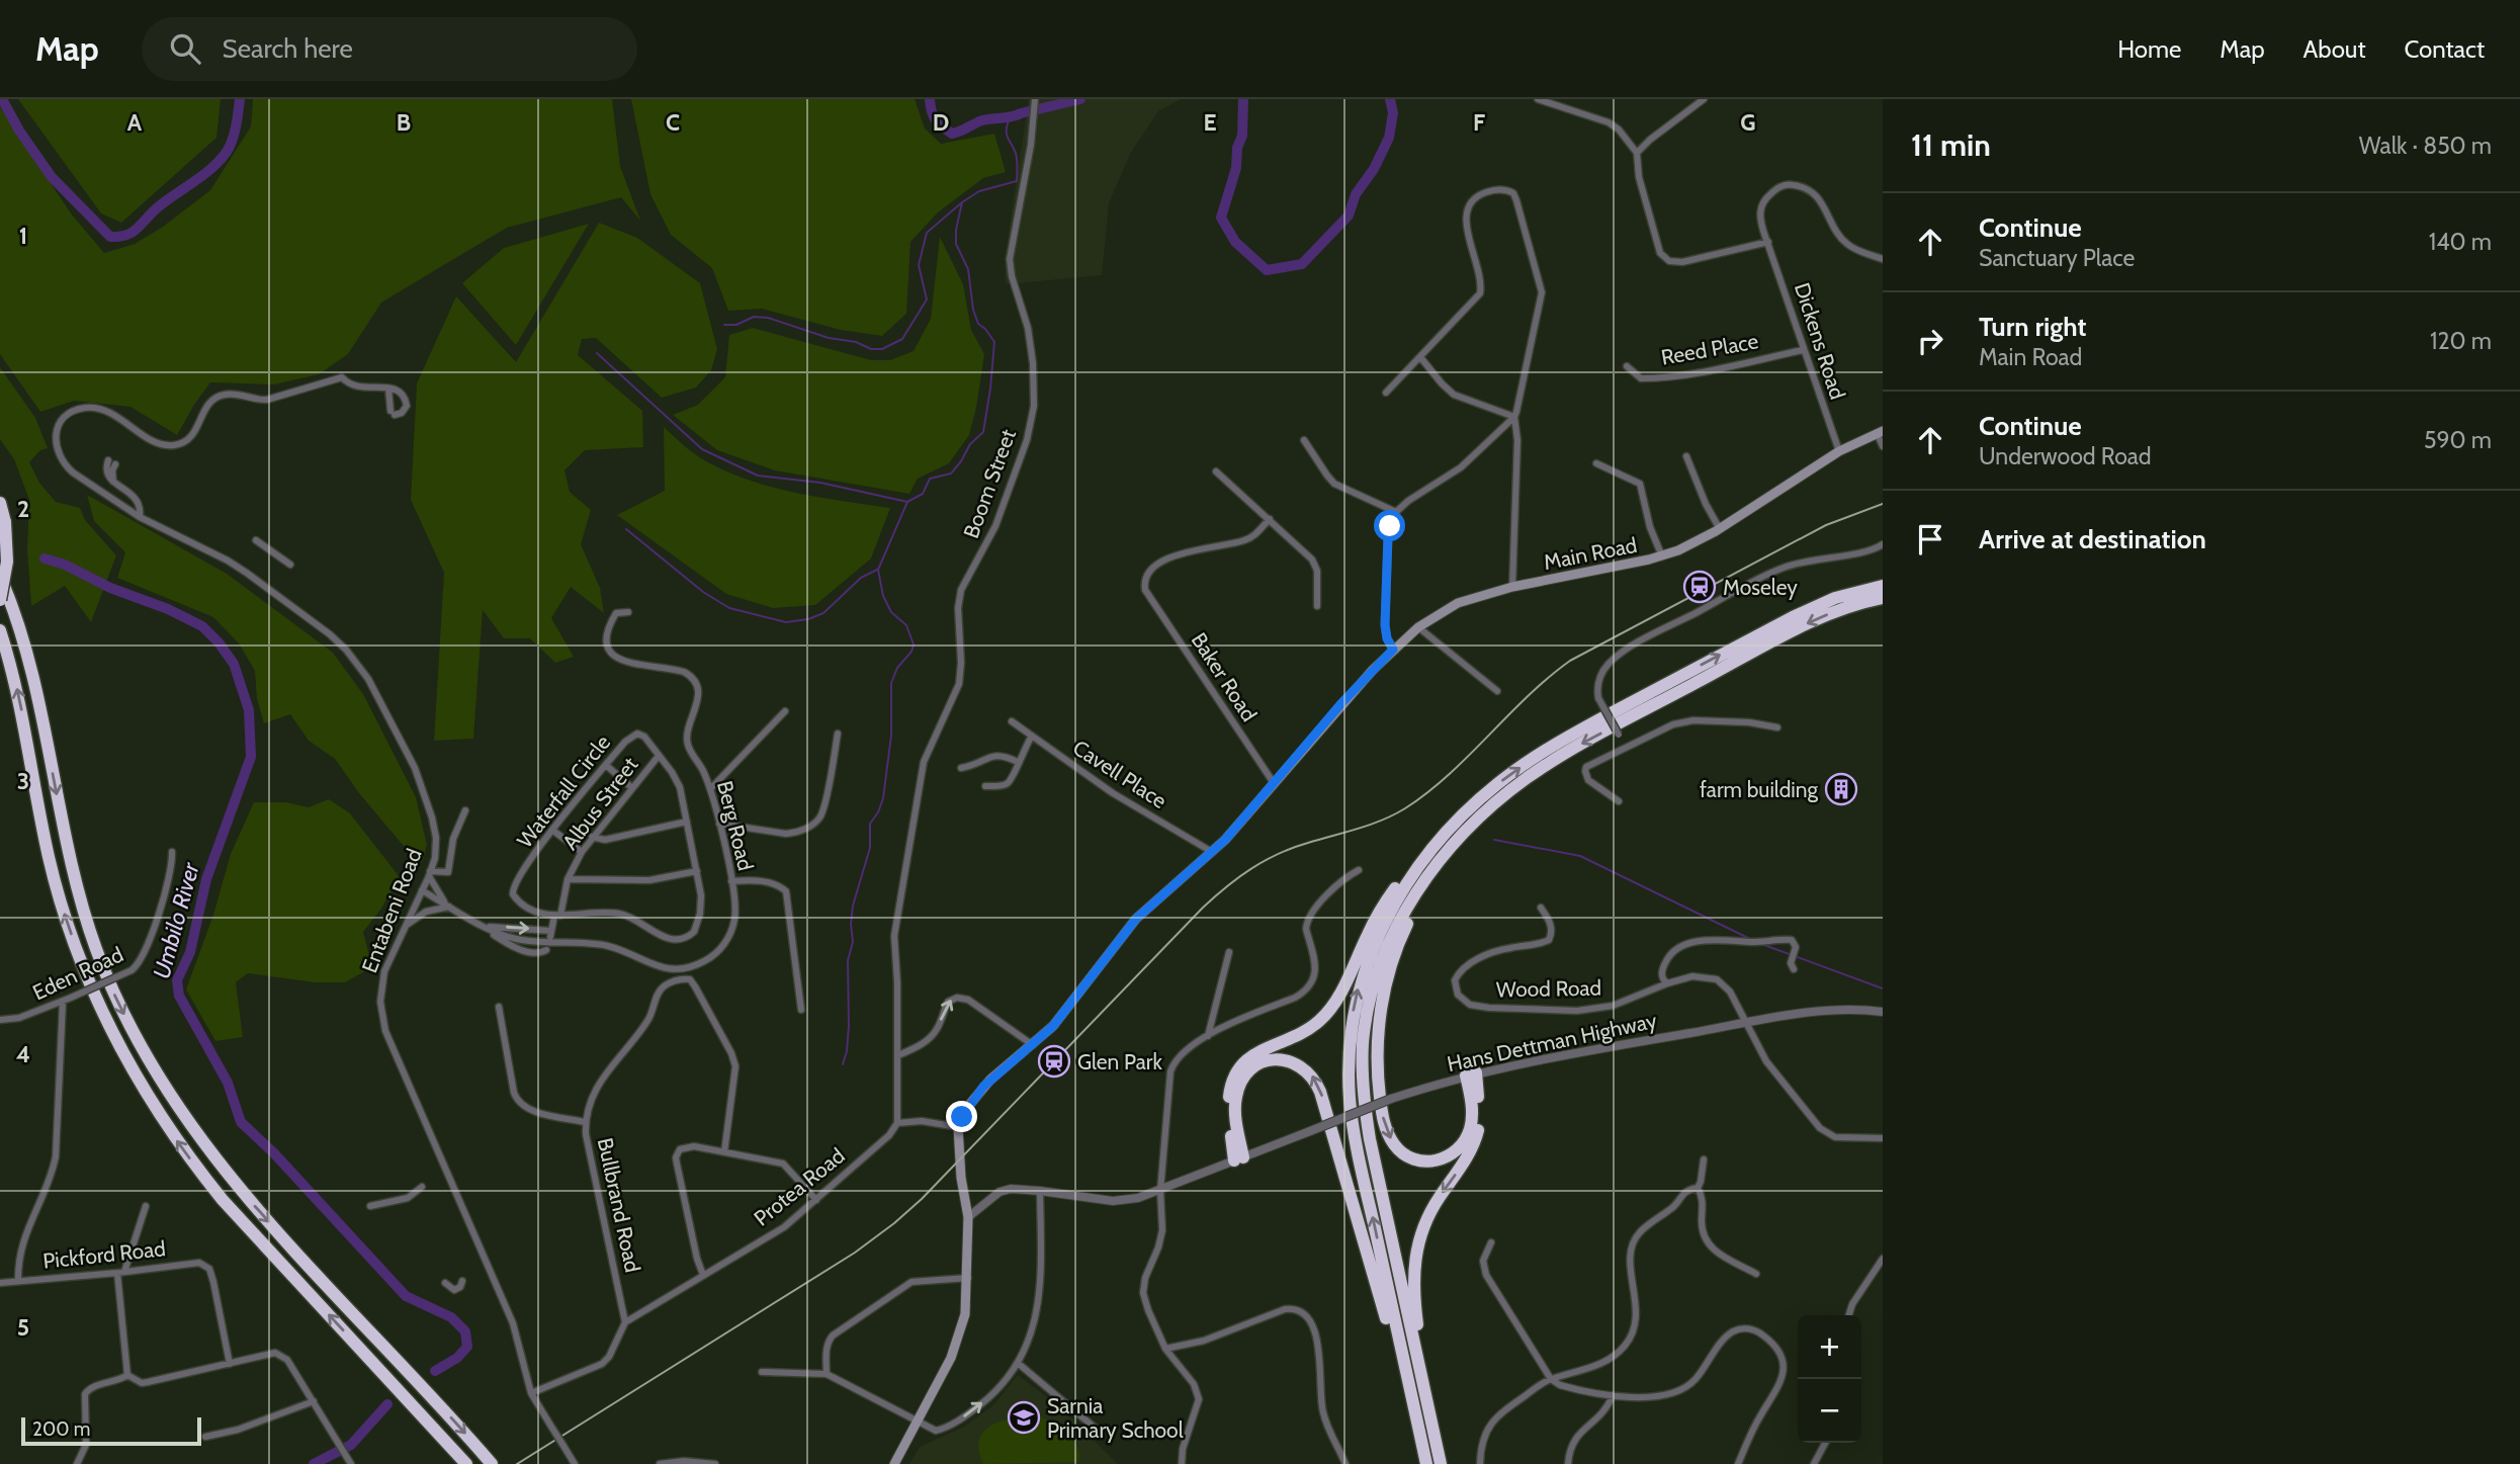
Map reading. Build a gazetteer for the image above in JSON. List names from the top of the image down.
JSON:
{
  "streets": {
    "main road": ["Main Road"],
    "street": [
      "Dickens Road",
      "Reed Place",
      "Boom Street",
      "Baker Road",
      "Cavell Place",
      "Waterfall Circle",
      "Albus Street",
      "Berg Road",
      "Entabeni Road",
      "Eden Road",
      "Wood Road",
      "Hans Dettman Highway",
      "Protea Road",
      "Bullbrand Road",
      "Pickford Road"
    ]
  },
  "crossings": [
    ["Dickens Road", "Reed Place"],
    ["Dickens Road", "Main Road"],
    ["Boom Street", "Protea Road"],
    ["Main Road", "Baker Road"],
    ["Main Road", "Cavell Place"],
    ["Waterfall Circle", "Albus Street"],
    ["Wood Road", "Hans Dettman Highway"],
    ["Protea Road", "Bullbrand Road"]
  ],
  "water": ["Umbilo River"],
  "places": {
    "station": ["Moseley", "Glen Park"],
    "building": ["farm building"],
    "school or university": ["Sarnia Primary School"]
  },
  "scale_bar": "200 m",
  "page": {
    "header": "Map",
    "search": "Search here",
    "nav": [
      "Home",
      "Map",
      "About",
      "Contact"
    ],
    "heading": ["11 min", "Walk · 850 m"],
    "list": [
      ["Continue", "Sanctuary Place", "140 m"],
      ["Turn right", "Main Road", "120 m"],
      ["Continue", "Underwood Road", "590 m"],
      "Arrive at destination"
    ],
    "map_buttons": ["+", "−"],
    "scale": "200 m"
  },
  "grid": {
    "columns": [
      "A",
      "B",
      "C",
      "D",
      "E",
      "F",
      "G"
    ],
    "rows": [
      "1",
      "2",
      "3",
      "4",
      "5"
    ]
  }
}
